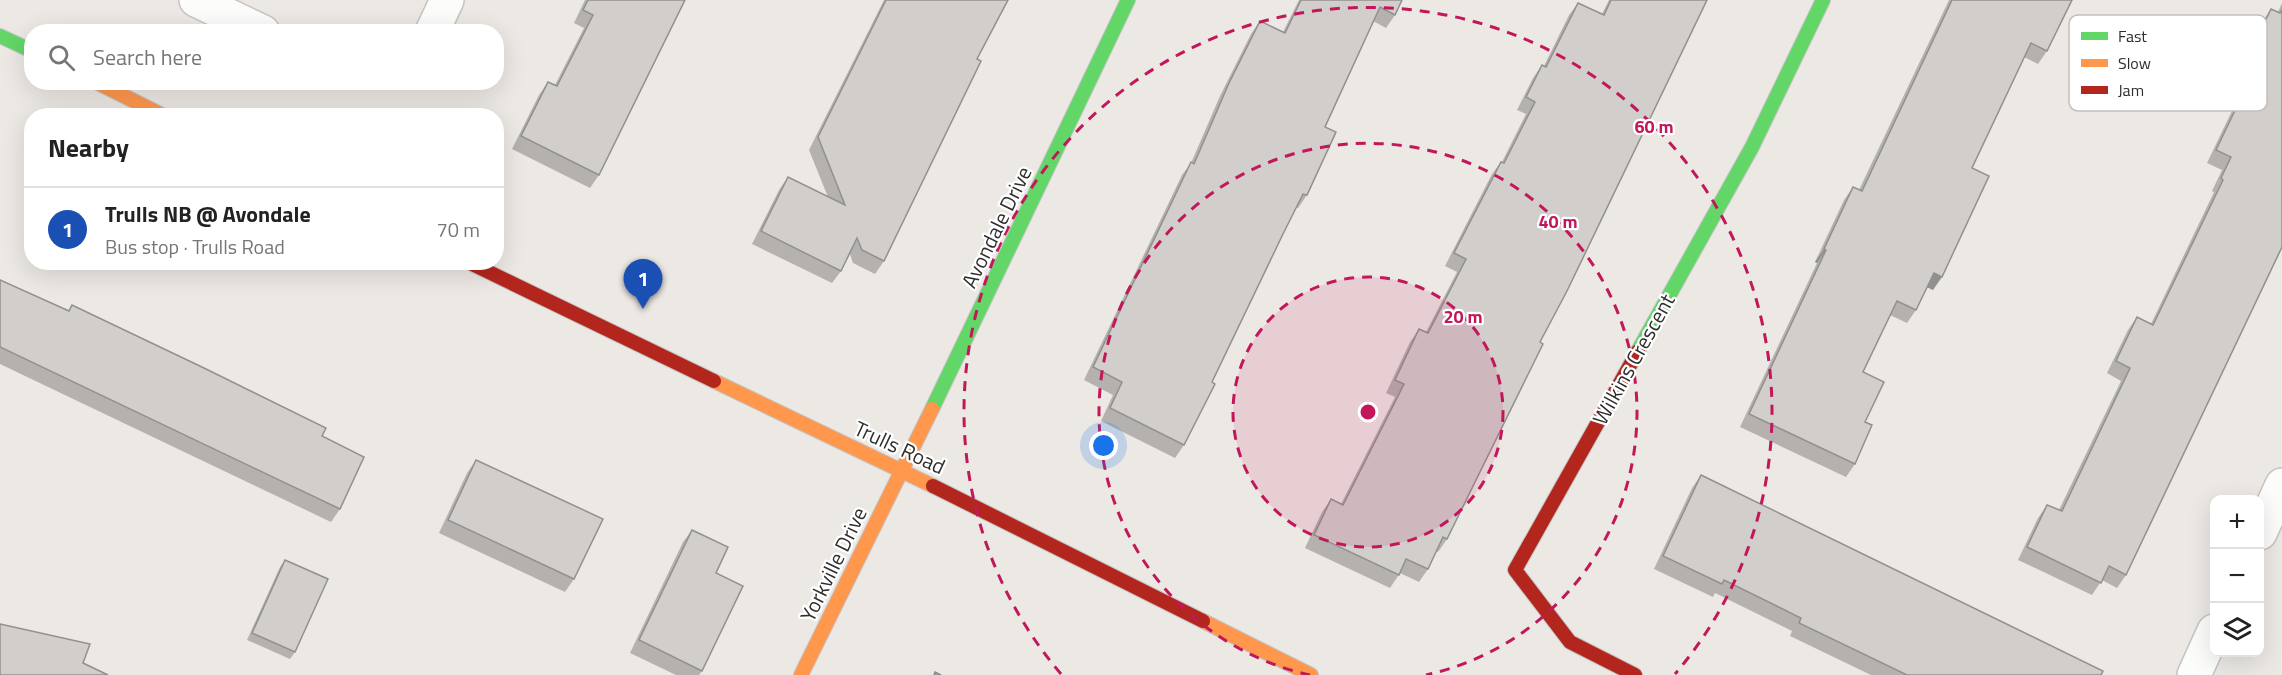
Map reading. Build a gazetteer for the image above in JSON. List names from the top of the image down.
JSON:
{
  "streets": {
    "street": [
      "Avondale Drive",
      "Wilkins Crescent",
      "Trulls Road",
      "Yorkville Drive"
    ]
  },
  "crossings": [
    ["Avondale Drive", "Trulls Road"],
    ["Avondale Drive", "Yorkville Drive"],
    ["Trulls Road", "Yorkville Drive"]
  ],
  "legend": ["Fast", "Slow", "Jam"],
  "page": {
    "search": "Search here",
    "heading": "Nearby",
    "list": [
      {
        "mark": "1",
        "name": "Trulls NB @ Avondale",
        "note": "Bus stop · Trulls Road",
        "value": "70 m"
      }
    ],
    "pins": "1",
    "map_buttons": ["+", "−"]
  },
  "rings": ["60 m", "40 m", "20 m"]
}
